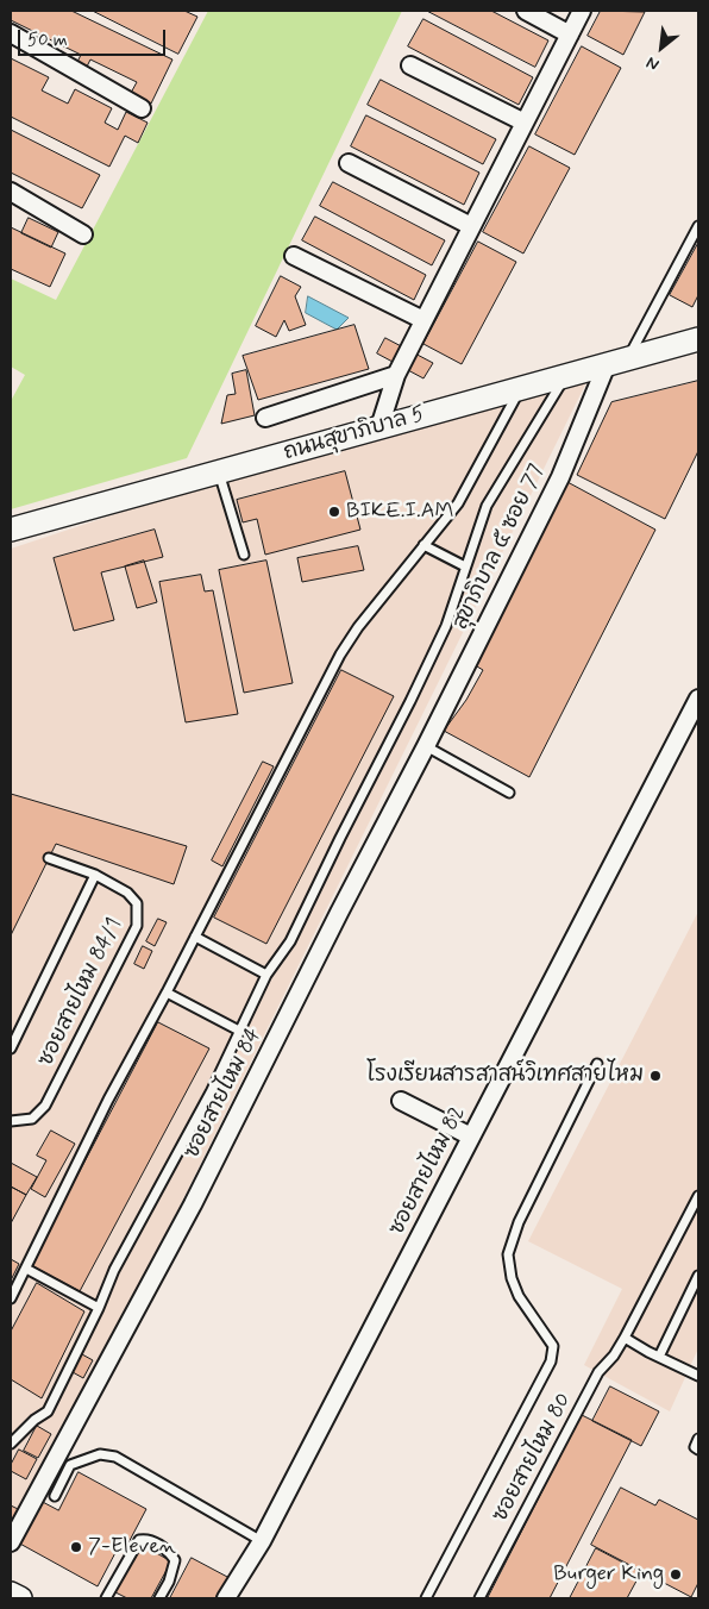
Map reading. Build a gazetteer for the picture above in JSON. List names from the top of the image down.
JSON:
{
  "streets": {
    "main road": ["ถนนสุขาภิบาล 5"],
    "street": ["สุขาภิบาล ๕ ซอย 77", "ซอยสายไหม 84", "ซอยสายไหม 82"],
    "lane": ["ซอยสายไหม 84/1", "ซอยสายไหม 80"]
  },
  "crossings": [
    ["ถนนสุขาภิบาล 5", "สุขาภิบาล ๕ ซอย 77"],
    ["สุขาภิบาล ๕ ซอย 77", "ซอยสายไหม 84"]
  ],
  "places": [
    "BIKE.I.AM",
    "โรงเรียนสารสาสน์วิเทศสายไหม",
    "7-Eleven",
    "Burger King"
  ],
  "scale_bar": "50 m",
  "north": "bottom left"
}
